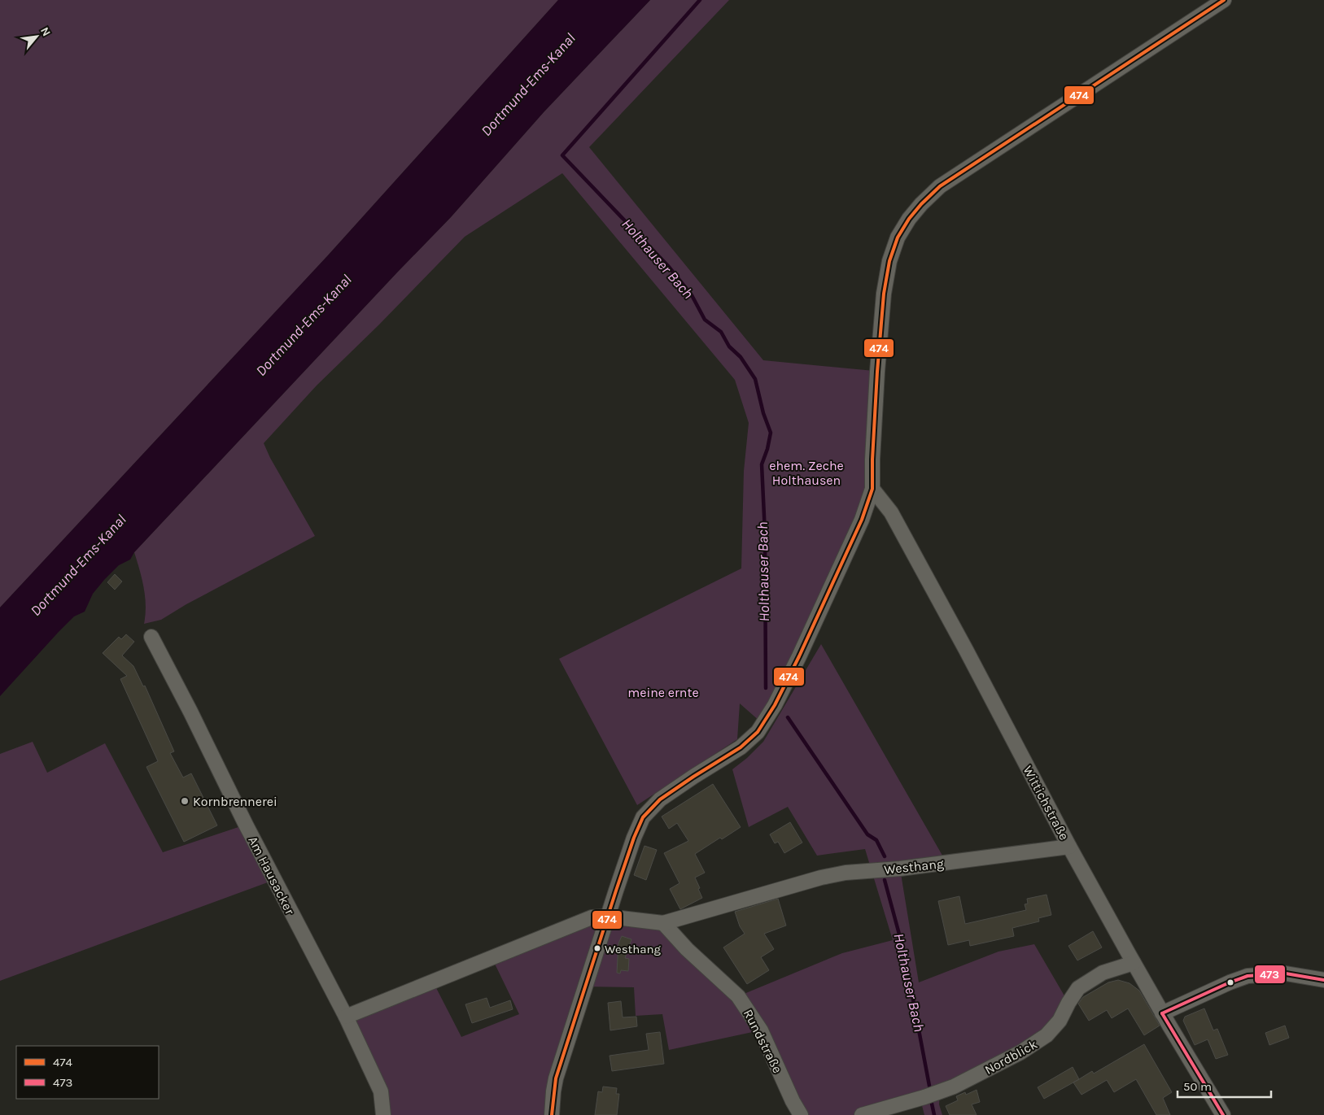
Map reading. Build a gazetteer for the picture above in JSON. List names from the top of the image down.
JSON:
{
  "streets": {
    "street": [
      "Wittichstraße",
      "Westhang",
      "Am Hausacker",
      "Rundstraße",
      "Nordblick"
    ]
  },
  "crossings": [
    ["Wittichstraße", "Westhang"],
    ["Wittichstraße", "Nordblick"],
    ["Westhang", "Am Hausacker"],
    ["Westhang", "Rundstraße"]
  ],
  "water": ["Dortmund-Ems-Kanal", "Holthauser Bach"],
  "parks": ["ehem. Zeche Holthausen", "meine ernte"],
  "places": ["Kornbrennerei", "Westhang"],
  "lines": ["transit line 474", "transit line 473"],
  "legend": ["474", "473"],
  "scale_bar": "50 m",
  "north": "top right"
}
